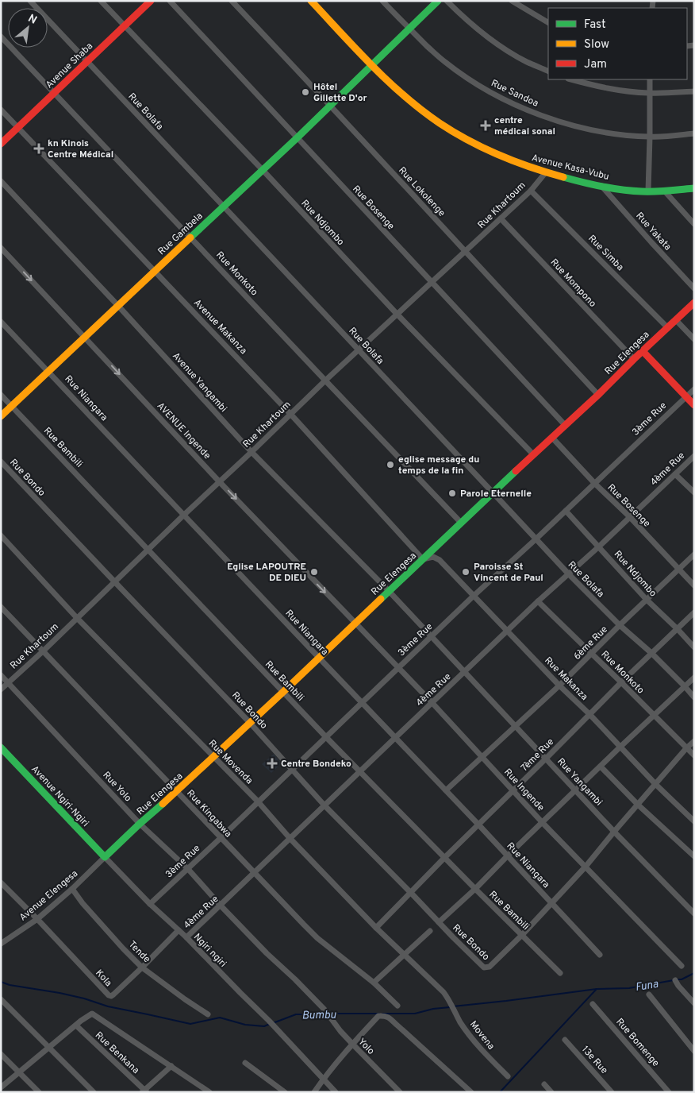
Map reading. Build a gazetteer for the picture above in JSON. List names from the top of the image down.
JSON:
{
  "streets": {
    "street": [
      "Avenue Shaba",
      "Rue Sandoa",
      "Rue Bolafa",
      "Avenue Kasa-Vubu",
      "Rue Lokolenge",
      "Rue Khartoum",
      "Rue Bosenge",
      "Rue Ndjombo",
      "Rue Yakata",
      "Rue Gambela",
      "Rue Simba",
      "Rue Monkoto",
      "Rue Mompono",
      "Avenue Makanza",
      "Rue Elengesa",
      "Avenue Yangambi",
      "Rue Niangara",
      "3ème Rue",
      "AVENUE Ingende",
      "Rue Bambili",
      "4ème Rue",
      "Rue Bondo",
      "6ème Rue",
      "Rue Makanza",
      "7ème Rue",
      "Rue Movenda",
      "Rue Yangambi",
      "Rue Yolo",
      "Rue Ingende",
      "Avenue Ngiri-Ngiri",
      "Rue Kingabwa",
      "Avenue Elengesa",
      "Ngiri ngiri",
      "Tende",
      "Kola",
      "Movena",
      "Rue Bomenge",
      "Yolo",
      "Rue Benkana",
      "13e Rue"
    ]
  },
  "crossings": [
    ["Avenue Shaba", "Rue Bolafa"],
    ["Avenue Shaba", "Rue Ndjombo"],
    ["Avenue Shaba", "Rue Monkoto"],
    ["Avenue Shaba", "Avenue Makanza"],
    ["Rue Sandoa", "Rue Gambela"],
    ["Rue Bolafa", "Rue Khartoum"],
    ["Rue Bolafa", "Rue Gambela"],
    ["Rue Bolafa", "Rue Elengesa"],
    ["Rue Bolafa", "3ème Rue"],
    ["Rue Bolafa", "4ème Rue"],
    ["Rue Bolafa", "6ème Rue"],
    ["Rue Bolafa", "7ème Rue"],
    ["Avenue Kasa-Vubu", "Rue Khartoum"],
    ["Avenue Kasa-Vubu", "Rue Yakata"],
    ["Avenue Kasa-Vubu", "Rue Gambela"],
    ["Rue Lokolenge", "Rue Khartoum"],
    ["Rue Lokolenge", "Rue Gambela"],
    ["Rue Lokolenge", "Rue Elengesa"],
    ["Rue Khartoum", "Rue Bosenge"],
    ["Rue Khartoum", "Rue Ndjombo"],
    ["Rue Khartoum", "Rue Simba"],
    ["Rue Khartoum", "Rue Monkoto"],
    ["Rue Khartoum", "Rue Mompono"],
    ["Rue Khartoum", "Avenue Makanza"],
    ["Rue Khartoum", "Avenue Yangambi"],
    ["Rue Khartoum", "Rue Niangara"],
    ["Rue Khartoum", "AVENUE Ingende"],
    ["Rue Khartoum", "Rue Bambili"],
    ["Rue Khartoum", "Rue Bondo"],
    ["Rue Khartoum", "Rue Movenda"],
    ["Rue Khartoum", "Rue Yolo"],
    ["Rue Khartoum", "Rue Kingabwa"],
    ["Rue Bosenge", "Rue Gambela"],
    ["Rue Bosenge", "Rue Elengesa"],
    ["Rue Bosenge", "3ème Rue"],
    ["Rue Bosenge", "4ème Rue"],
    ["Rue Bosenge", "6ème Rue"],
    ["Rue Ndjombo", "Rue Gambela"],
    ["Rue Ndjombo", "Rue Elengesa"],
    ["Rue Ndjombo", "3ème Rue"],
    ["Rue Ndjombo", "4ème Rue"],
    ["Rue Ndjombo", "6ème Rue"],
    ["Rue Ndjombo", "7ème Rue"],
    ["Rue Gambela", "Rue Monkoto"],
    ["Rue Gambela", "Avenue Makanza"],
    ["Rue Gambela", "Avenue Yangambi"],
    ["Rue Gambela", "Rue Niangara"],
    ["Rue Gambela", "AVENUE Ingende"],
    ["Rue Gambela", "Rue Bambili"],
    ["Rue Simba", "Rue Elengesa"],
    ["Rue Monkoto", "Rue Elengesa"],
    ["Rue Monkoto", "4ème Rue"],
    ["Rue Monkoto", "6ème Rue"],
    ["Rue Monkoto", "7ème Rue"],
    ["Rue Mompono", "Rue Elengesa"],
    ["Avenue Makanza", "Rue Elengesa"],
    ["Avenue Makanza", "Rue Makanza"],
    ["Rue Elengesa", "Avenue Yangambi"],
    ["Rue Elengesa", "Rue Niangara"],
    ["Rue Elengesa", "AVENUE Ingende"],
    ["Rue Elengesa", "Rue Bambili"],
    ["Rue Elengesa", "Rue Bondo"],
    ["Rue Elengesa", "Rue Makanza"],
    ["Rue Elengesa", "Rue Movenda"],
    ["Rue Elengesa", "Rue Yangambi"],
    ["Rue Elengesa", "Rue Yolo"],
    ["Rue Elengesa", "Rue Ingende"],
    ["Rue Elengesa", "Avenue Ngiri-Ngiri"],
    ["Rue Elengesa", "Rue Kingabwa"],
    ["Rue Elengesa", "Avenue Elengesa"],
    ["Rue Elengesa", "Ngiri ngiri"],
    ["Avenue Yangambi", "Rue Yangambi"],
    ["Rue Niangara", "3ème Rue"],
    ["Rue Niangara", "4ème Rue"],
    ["Rue Niangara", "6ème Rue"],
    ["Rue Niangara", "7ème Rue"],
    ["3ème Rue", "Rue Bambili"],
    ["3ème Rue", "Rue Bondo"],
    ["3ème Rue", "Rue Makanza"],
    ["3ème Rue", "Rue Movenda"],
    ["3ème Rue", "Rue Yangambi"],
    ["3ème Rue", "Rue Yolo"],
    ["3ème Rue", "Rue Ingende"],
    ["3ème Rue", "Rue Kingabwa"],
    ["3ème Rue", "Ngiri ngiri"],
    ["AVENUE Ingende", "Rue Ingende"],
    ["Rue Bambili", "4ème Rue"],
    ["Rue Bambili", "Rue Bondo"],
    ["Rue Bambili", "7ème Rue"],
    ["4ème Rue", "Rue Bondo"],
    ["4ème Rue", "Rue Makanza"],
    ["4ème Rue", "Rue Movenda"],
    ["4ème Rue", "Rue Yangambi"],
    ["4ème Rue", "Rue Yolo"],
    ["4ème Rue", "Rue Ingende"],
    ["4ème Rue", "Rue Kingabwa"],
    ["4ème Rue", "Ngiri ngiri"],
    ["Rue Bondo", "7ème Rue"],
    ["6ème Rue", "Rue Makanza"],
    ["6ème Rue", "Rue Yangambi"],
    ["6ème Rue", "Rue Ingende"],
    ["Rue Makanza", "7ème Rue"],
    ["7ème Rue", "Rue Movenda"],
    ["7ème Rue", "Rue Yangambi"],
    ["7ème Rue", "Rue Ingende"],
    ["Rue Movenda", "Movena"],
    ["Rue Yolo", "Yolo"],
    ["Avenue Ngiri-Ngiri", "Avenue Elengesa"],
    ["Avenue Ngiri-Ngiri", "Ngiri ngiri"],
    ["Avenue Elengesa", "Ngiri ngiri"],
    ["Avenue Elengesa", "Tende"],
    ["Avenue Elengesa", "Kola"],
    ["Ngiri ngiri", "Kola"],
    ["Tende", "Kola"]
  ],
  "one_way": ["AVENUE Ingende"],
  "water": ["Funa", "Bumbu"],
  "places": {
    "other": [
      "Hôtel Gillette D'or",
      "eglise message du temps de la fin",
      "Parole Eternelle",
      "Eglise LAPOUTRE DE DIEU",
      "Paroisse St Vincent de Paul"
    ],
    "health": ["centre médical sonal", "kn Kinois Centre Médical", "Centre Bondeko"]
  },
  "legend": ["Fast", "Slow", "Jam"],
  "north": "top right"
}
